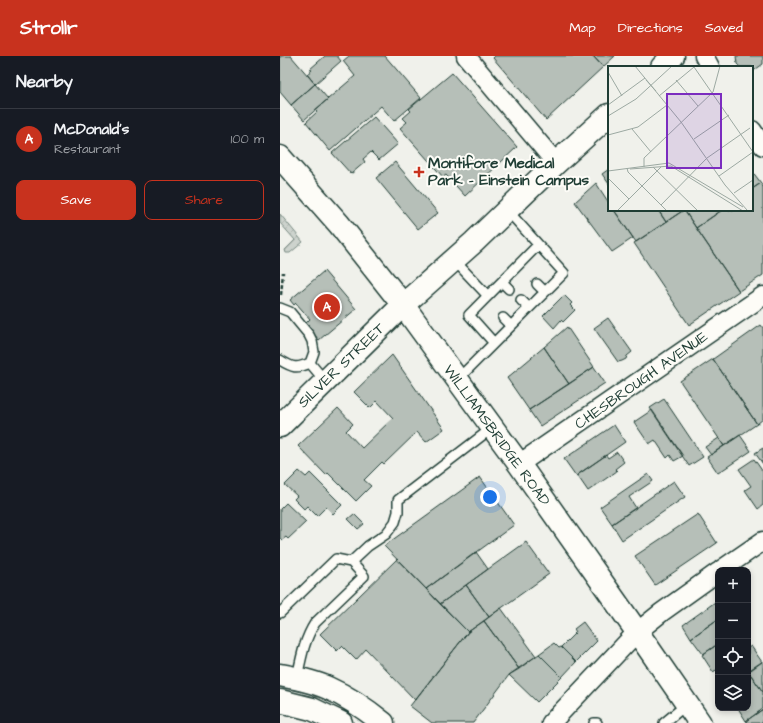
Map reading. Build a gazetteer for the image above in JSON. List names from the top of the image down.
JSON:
{
  "streets": {
    "main road": ["SILVER STREET", "WILLIAMSBRIDGE ROAD"],
    "street": ["CHESBROUGH AVENUE"]
  },
  "crossings": [
    ["SILVER STREET", "WILLIAMSBRIDGE ROAD"],
    ["CHESBROUGH AVENUE", "WILLIAMSBRIDGE ROAD"]
  ],
  "places": {
    "health": ["Montifore Medical Park - Einstein Campus"]
  },
  "page": {
    "header": "Strollr",
    "nav": ["Map", "Directions", "Saved"],
    "heading": "Nearby",
    "list": [
      {
        "mark": "A",
        "name": "McDonald's",
        "note": "Restaurant",
        "value": "100 m"
      }
    ],
    "buttons": ["Save", "Share"],
    "pins": "A",
    "map_buttons": ["+", "−"]
  }
}
